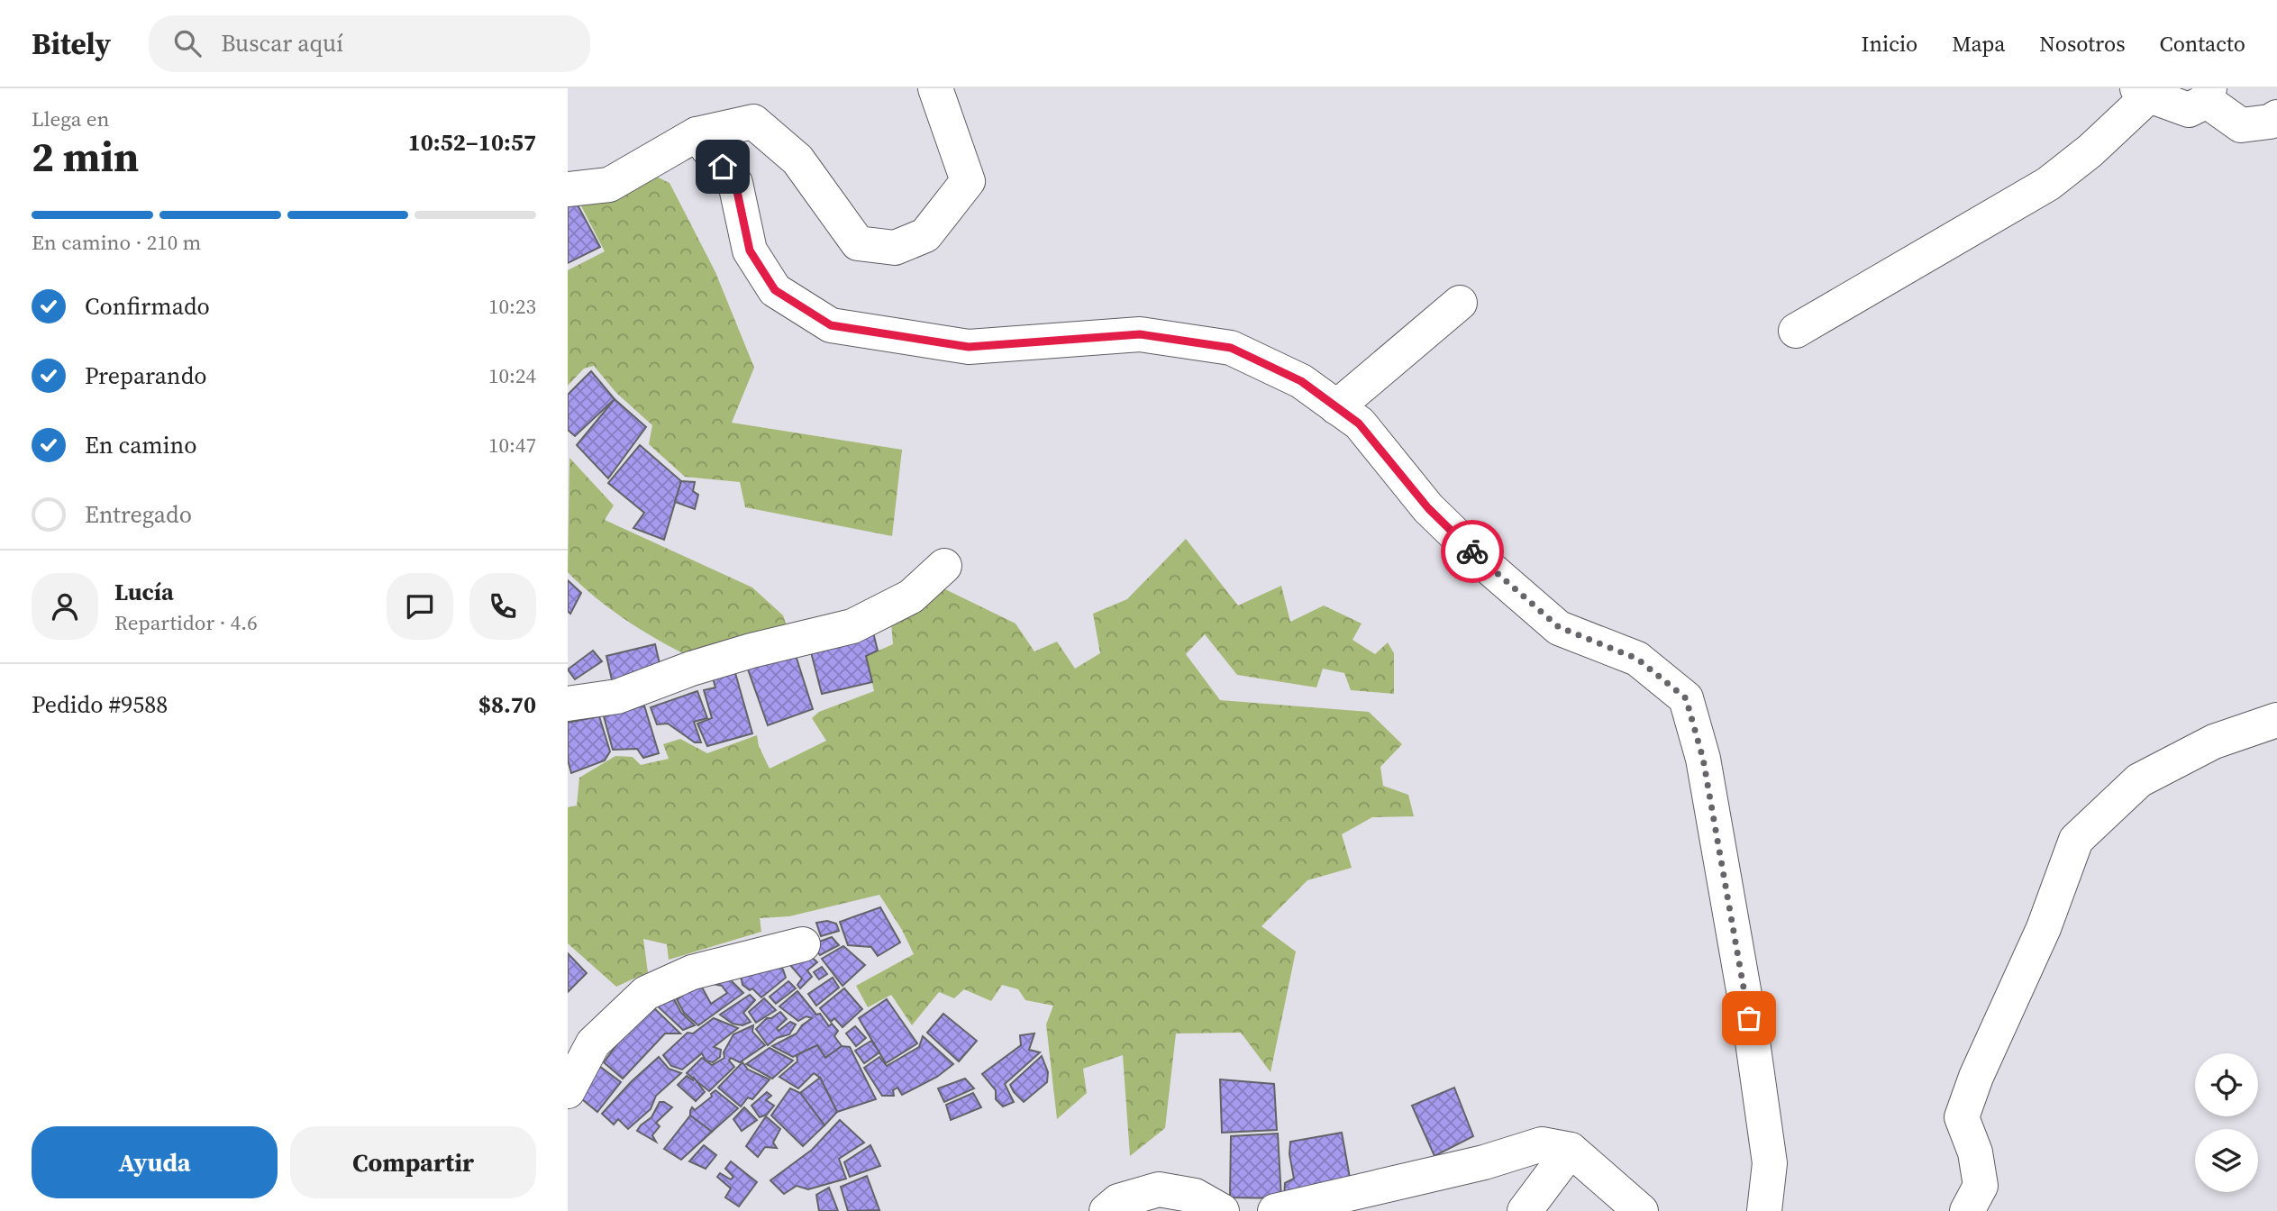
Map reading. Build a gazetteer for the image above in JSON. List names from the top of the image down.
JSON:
{
  "page": {
    "header": "Bitely",
    "search": "Buscar aquí",
    "nav": [
      "Inicio",
      "Mapa",
      "Nosotros",
      "Contacto"
    ],
    "heading": ["2 min", "Llega en", "10:52–10:57"],
    "panel": [
      "Lucía",
      "Repartidor · 4.6",
      "Pedido #9588",
      "$8.70"
    ],
    "bar": "En camino · 210 m",
    "list": [
      ["Confirmado", "10:23"],
      ["Preparando", "10:24"],
      ["En camino", "10:47"],
      "Entregado"
    ],
    "buttons": ["Ayuda", "Compartir"]
  }
}
